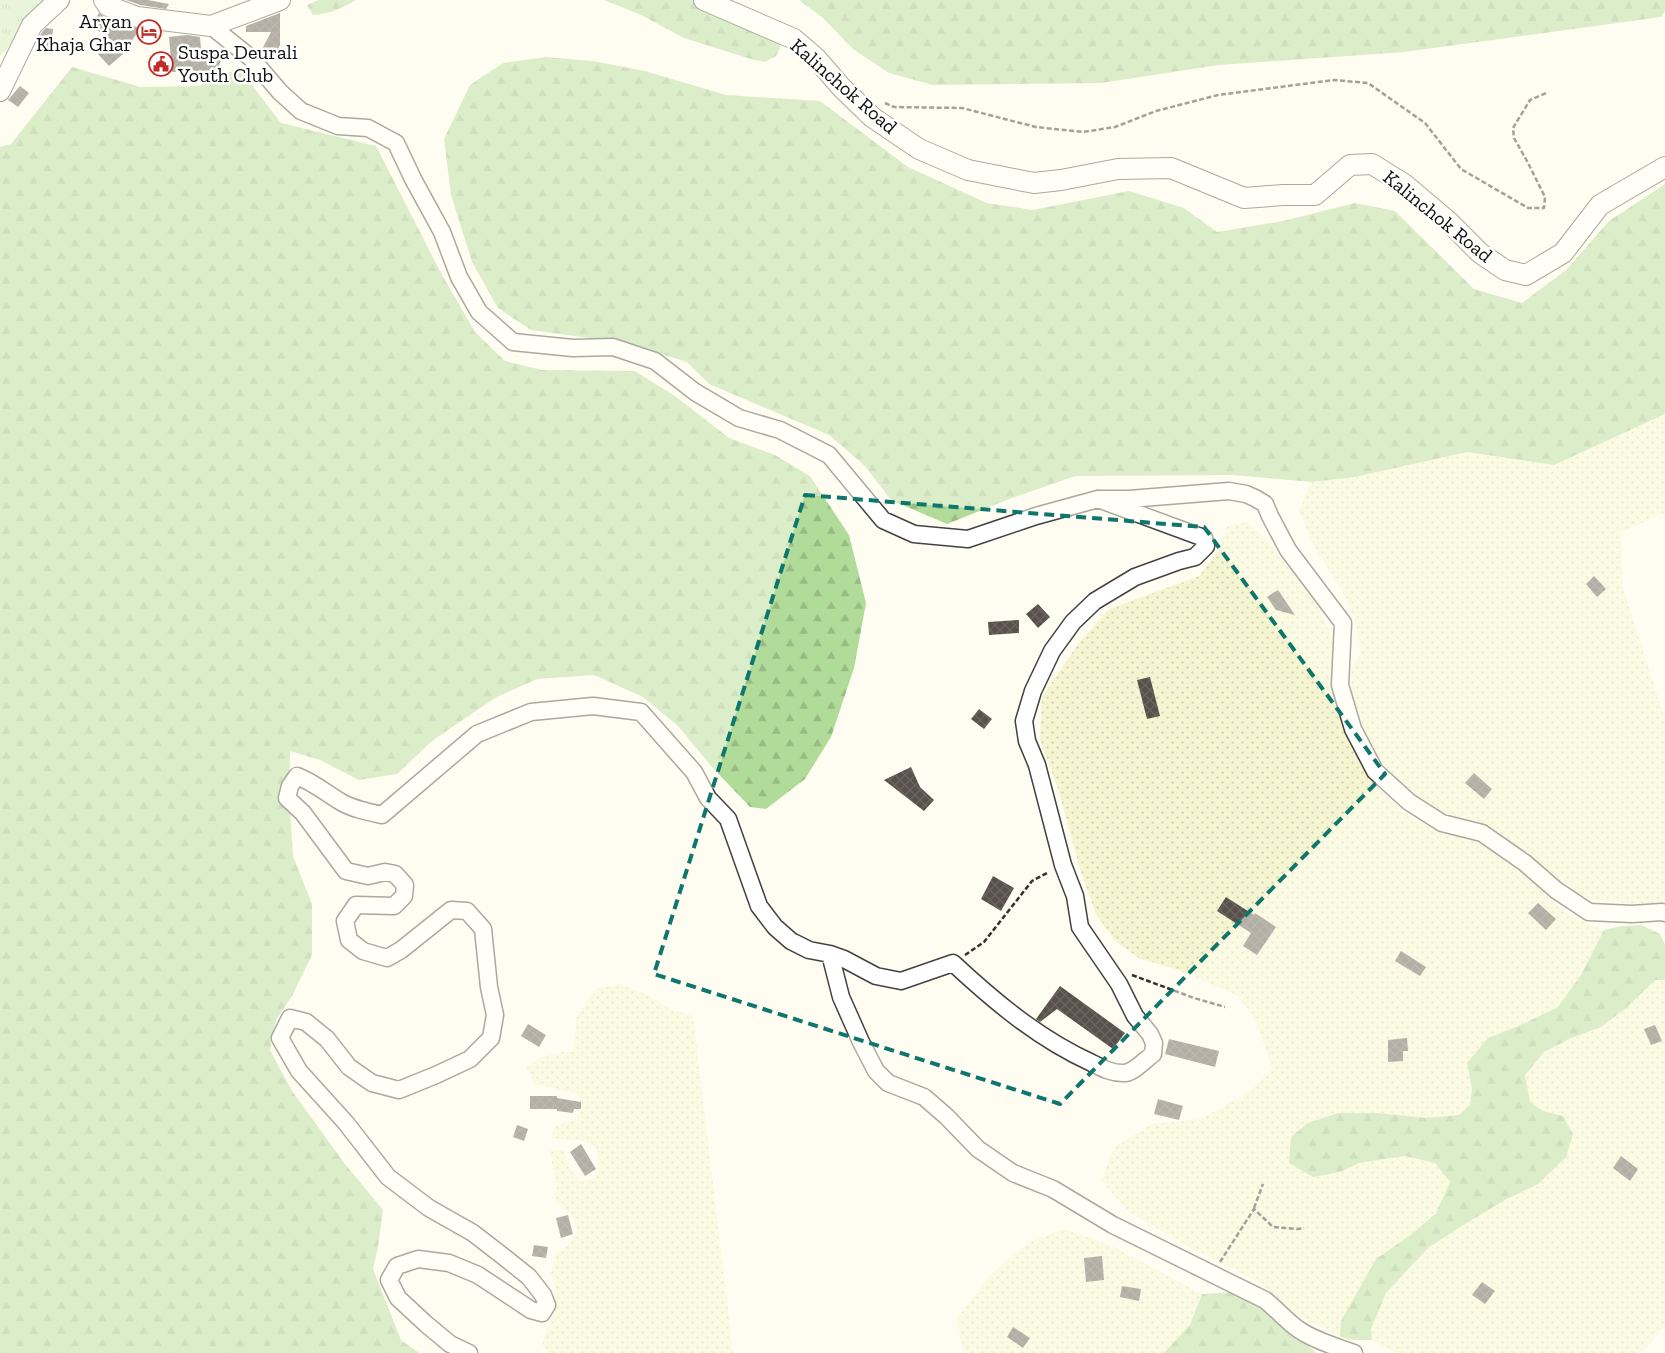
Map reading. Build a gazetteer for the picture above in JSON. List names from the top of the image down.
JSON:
{
  "streets": {
    "street": ["Kalinchok Road"]
  },
  "places": {
    "hotel": ["Aryan Khaja Ghar"],
    "public building": ["Suspa Deurali Youth Club"]
  }
}
